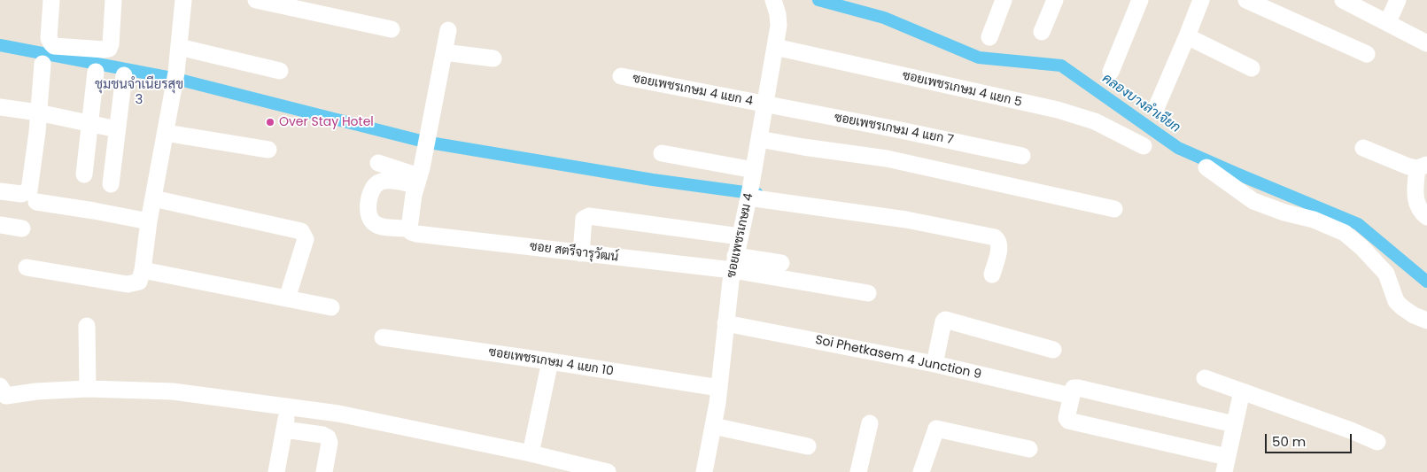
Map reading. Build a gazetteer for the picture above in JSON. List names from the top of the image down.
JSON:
{
  "streets": {
    "street": [
      "ซอยเพชรเกษม 4 แยก 5",
      "ซอยเพชรเกษม 4 แยก 4",
      "ซอยเพชรเกษม 4 แยก 7",
      "ซอยเพชรเกษม 4",
      "ซอย สตรีจารุวัฒน์",
      "Soi Phetkasem 4 Junction 9",
      "ซอยเพชรเกษม 4 แยก 10"
    ]
  },
  "crossings": [
    ["ซอยเพชรเกษม 4 แยก 5", "ซอยเพชรเกษม 4"],
    ["ซอยเพชรเกษม 4 แยก 4", "ซอยเพชรเกษม 4 แยก 7"],
    ["ซอยเพชรเกษม 4 แยก 4", "ซอยเพชรเกษม 4"],
    ["ซอยเพชรเกษม 4 แยก 7", "ซอยเพชรเกษม 4"],
    ["ซอยเพชรเกษม 4", "ซอย สตรีจารุวัฒน์"],
    ["ซอยเพชรเกษม 4", "Soi Phetkasem 4 Junction 9"],
    ["ซอยเพชรเกษม 4", "ซอยเพชรเกษม 4 แยก 10"]
  ],
  "districts": ["ชุมชนจำเนียรสุข 3"],
  "water": ["คลองบางลำเจียก"],
  "places": ["Over Stay Hotel"],
  "scale_bar": "50 m"
}
